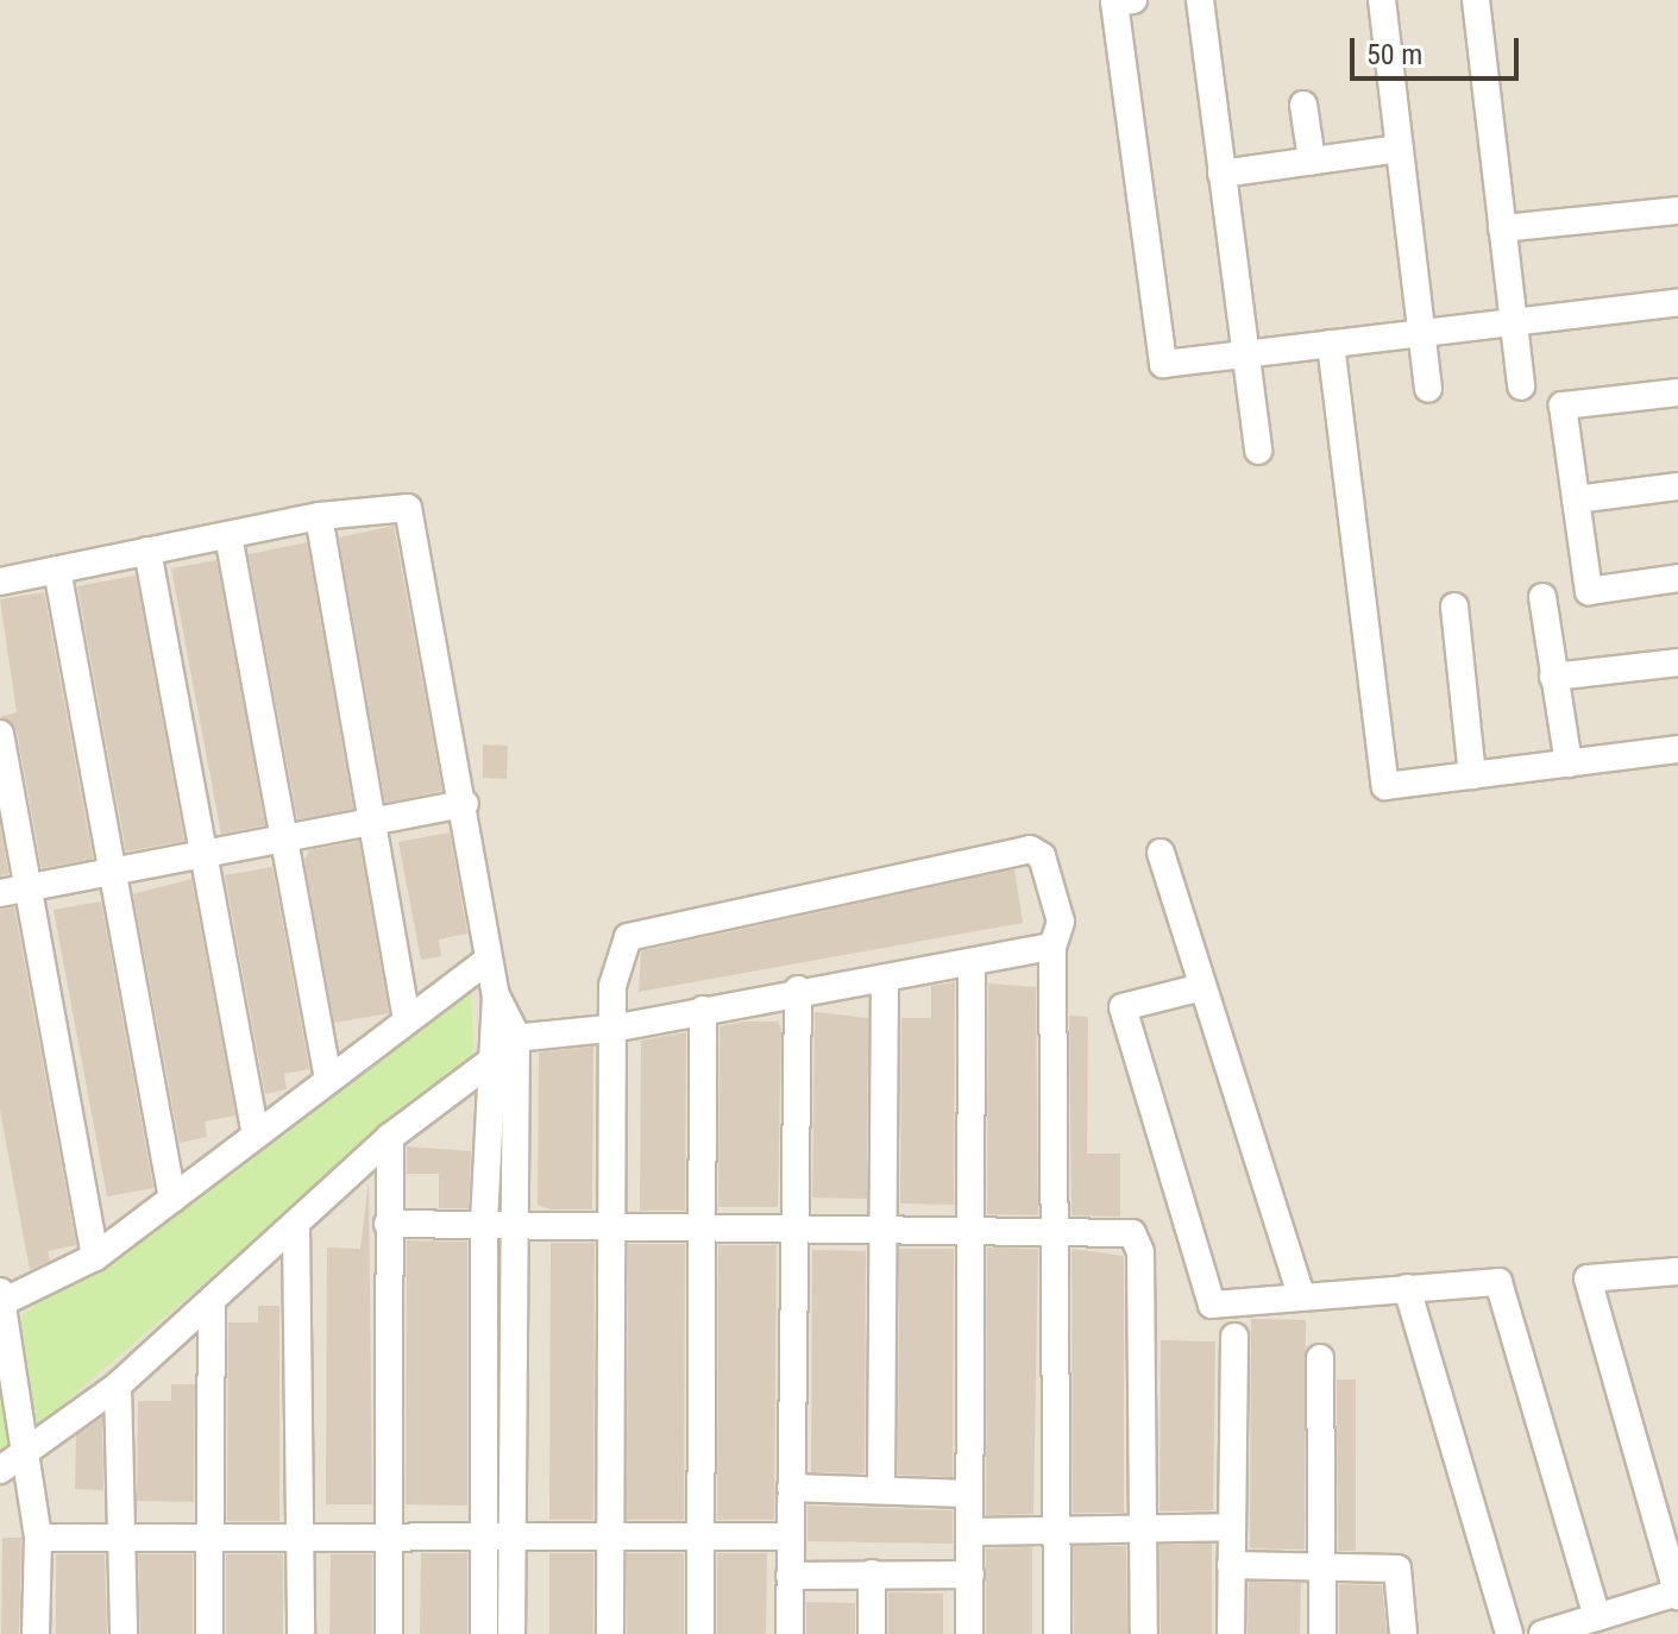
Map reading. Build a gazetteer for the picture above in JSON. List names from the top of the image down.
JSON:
{
  "scale_bar": "50 m"
}
